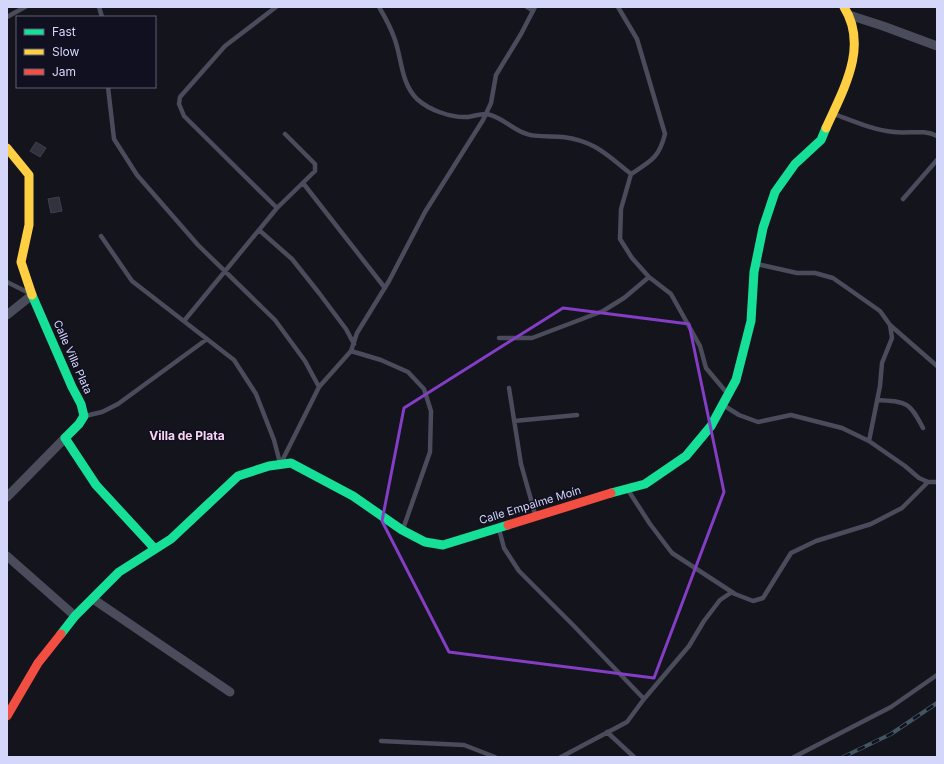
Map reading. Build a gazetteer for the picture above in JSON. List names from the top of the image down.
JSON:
{
  "streets": {
    "street": ["Calle Villa Plata", "Calle Empalme Moín"]
  },
  "districts": ["Villa de Plata"],
  "legend": ["Fast", "Slow", "Jam"]
}
